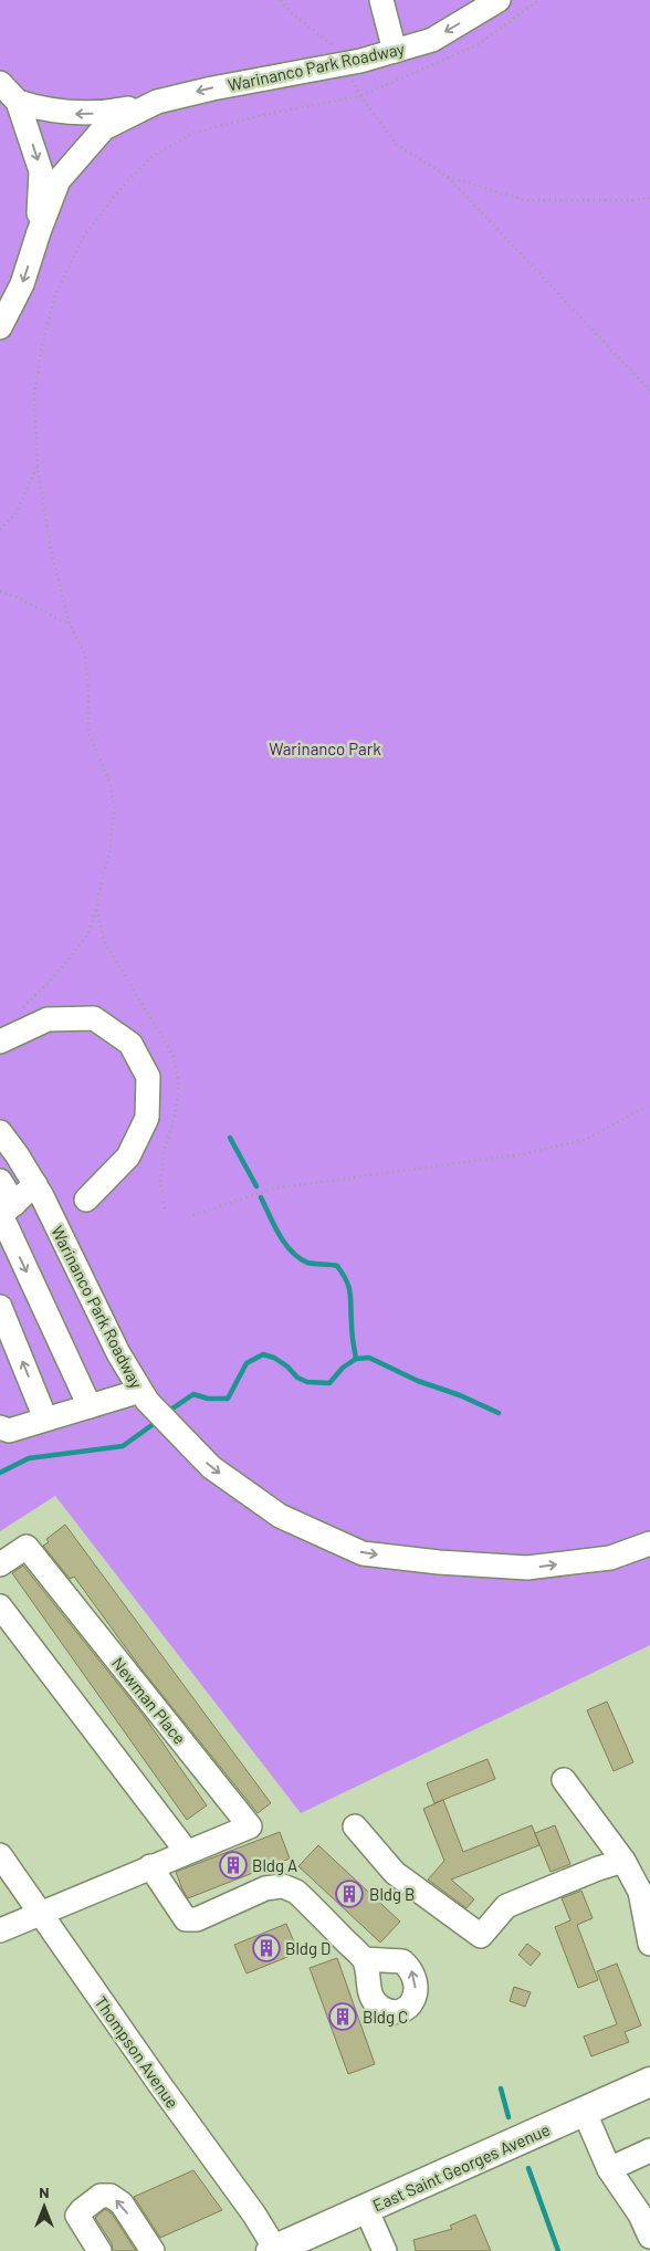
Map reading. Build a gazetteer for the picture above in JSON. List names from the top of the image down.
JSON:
{
  "streets": {
    "main road": ["East Saint Georges Avenue"],
    "street": ["Warinanco Park Roadway", "Newman Place", "Thompson Avenue"]
  },
  "crossings": [
    ["Newman Place", "Thompson Avenue"],
    ["Thompson Avenue", "East Saint Georges Avenue"]
  ],
  "parks": ["Warinanco Park"],
  "places": {
    "building": [
      "Bldg A",
      "Bldg B",
      "Bldg D",
      "Bldg C"
    ]
  },
  "north": "top"
}
